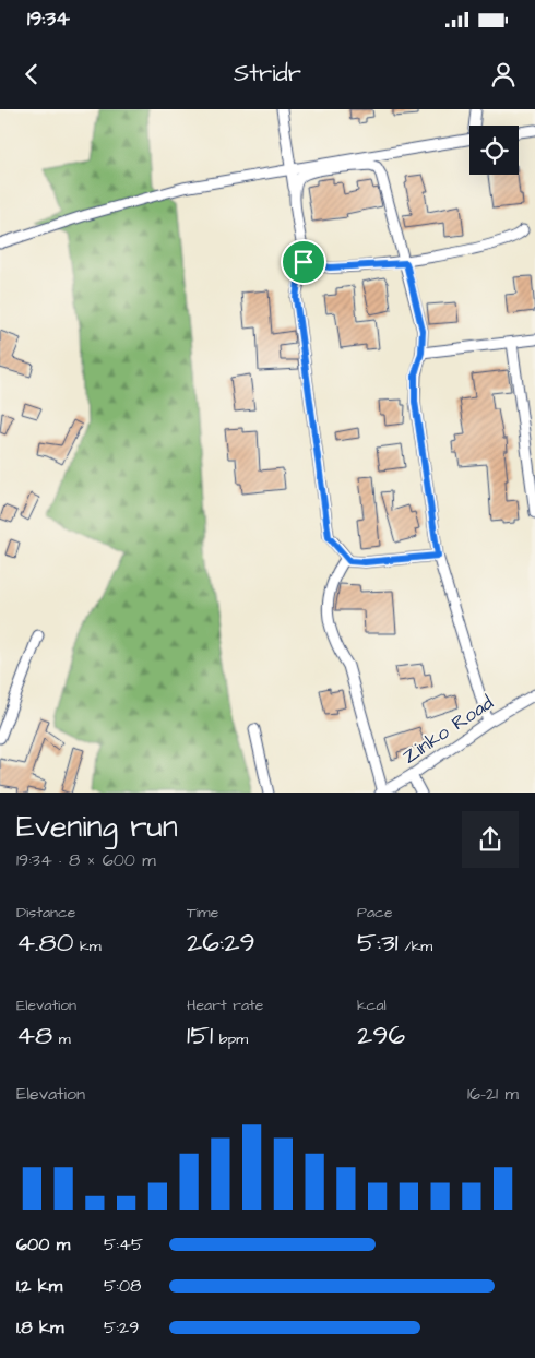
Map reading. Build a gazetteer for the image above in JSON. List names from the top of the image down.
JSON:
{
  "streets": {
    "street": ["Zinko Road"]
  },
  "page": {
    "status": "19:34",
    "header": "Stridr",
    "heading": ["Evening run", "19:34 · 8 × 600 m"],
    "stats": [
      ["Distance", "4.80 km"],
      ["Time", "26:29"],
      ["Pace", "5:31 /km"],
      ["Elevation", "48 m"],
      ["Heart rate", "151 bpm"],
      ["kcal", "296"]
    ],
    "chart": ["Elevation", "16–21 m"],
    "list": [
      {
        "name": "600 m",
        "note": "5:45"
      },
      {
        "name": "1.2 km",
        "note": "5:08"
      },
      {
        "name": "1.8 km",
        "note": "5:29"
      }
    ]
  }
}
